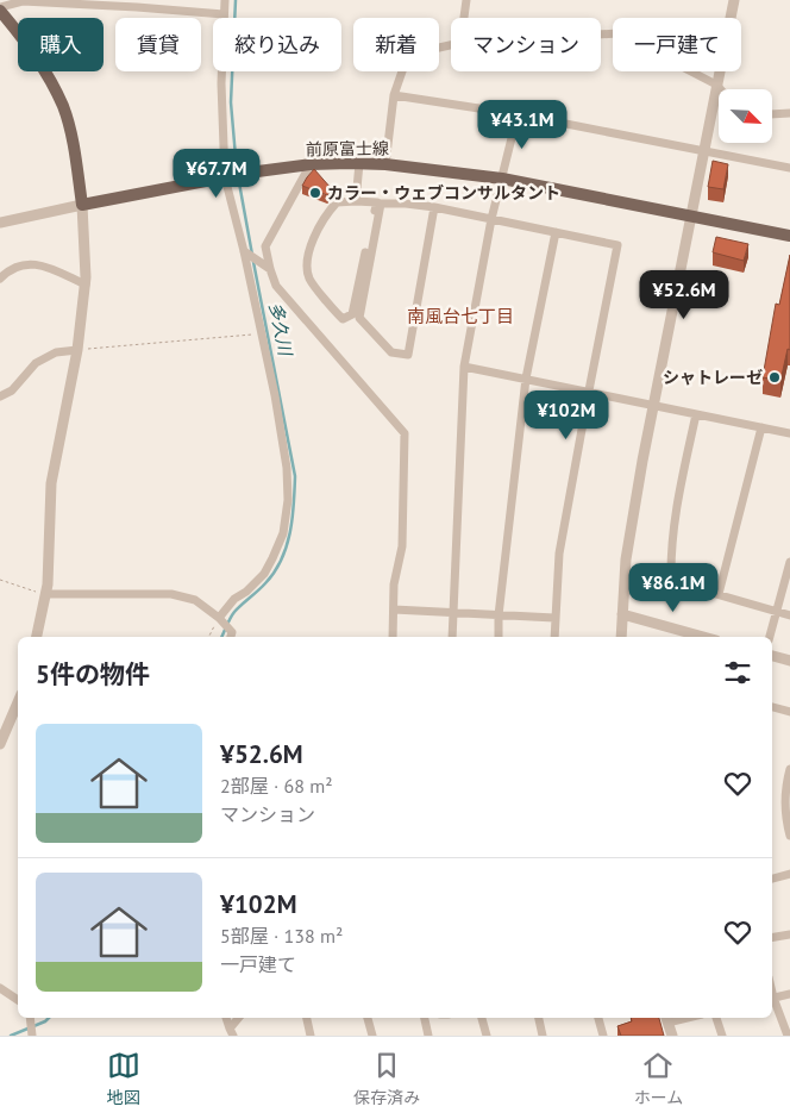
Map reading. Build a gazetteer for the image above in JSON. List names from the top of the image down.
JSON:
{
  "streets": {
    "main road": ["前原富士線"]
  },
  "districts": ["南風台七丁目"],
  "water": ["多久川"],
  "places": ["カラー・ウェブコンサルタント", "シャトレーゼ"],
  "north": "bottom right",
  "page": {
    "chip": [
      "購入",
      "賃貸",
      "絞り込み",
      "新着",
      "マンション",
      "一戸建て"
    ],
    "price": [
      "¥43.1M",
      "¥67.7M",
      "¥52.6M",
      "¥102M",
      "¥86.1M"
    ],
    "heading": "5件の物件",
    "list": [
      {
        "name": "¥52.6M",
        "note": "2部屋 · 68 m² · マンション"
      },
      {
        "name": "¥102M",
        "note": "5部屋 · 138 m² · 一戸建て"
      }
    ],
    "tabs": ["地図", "保存済み", "ホーム"]
  }
}
